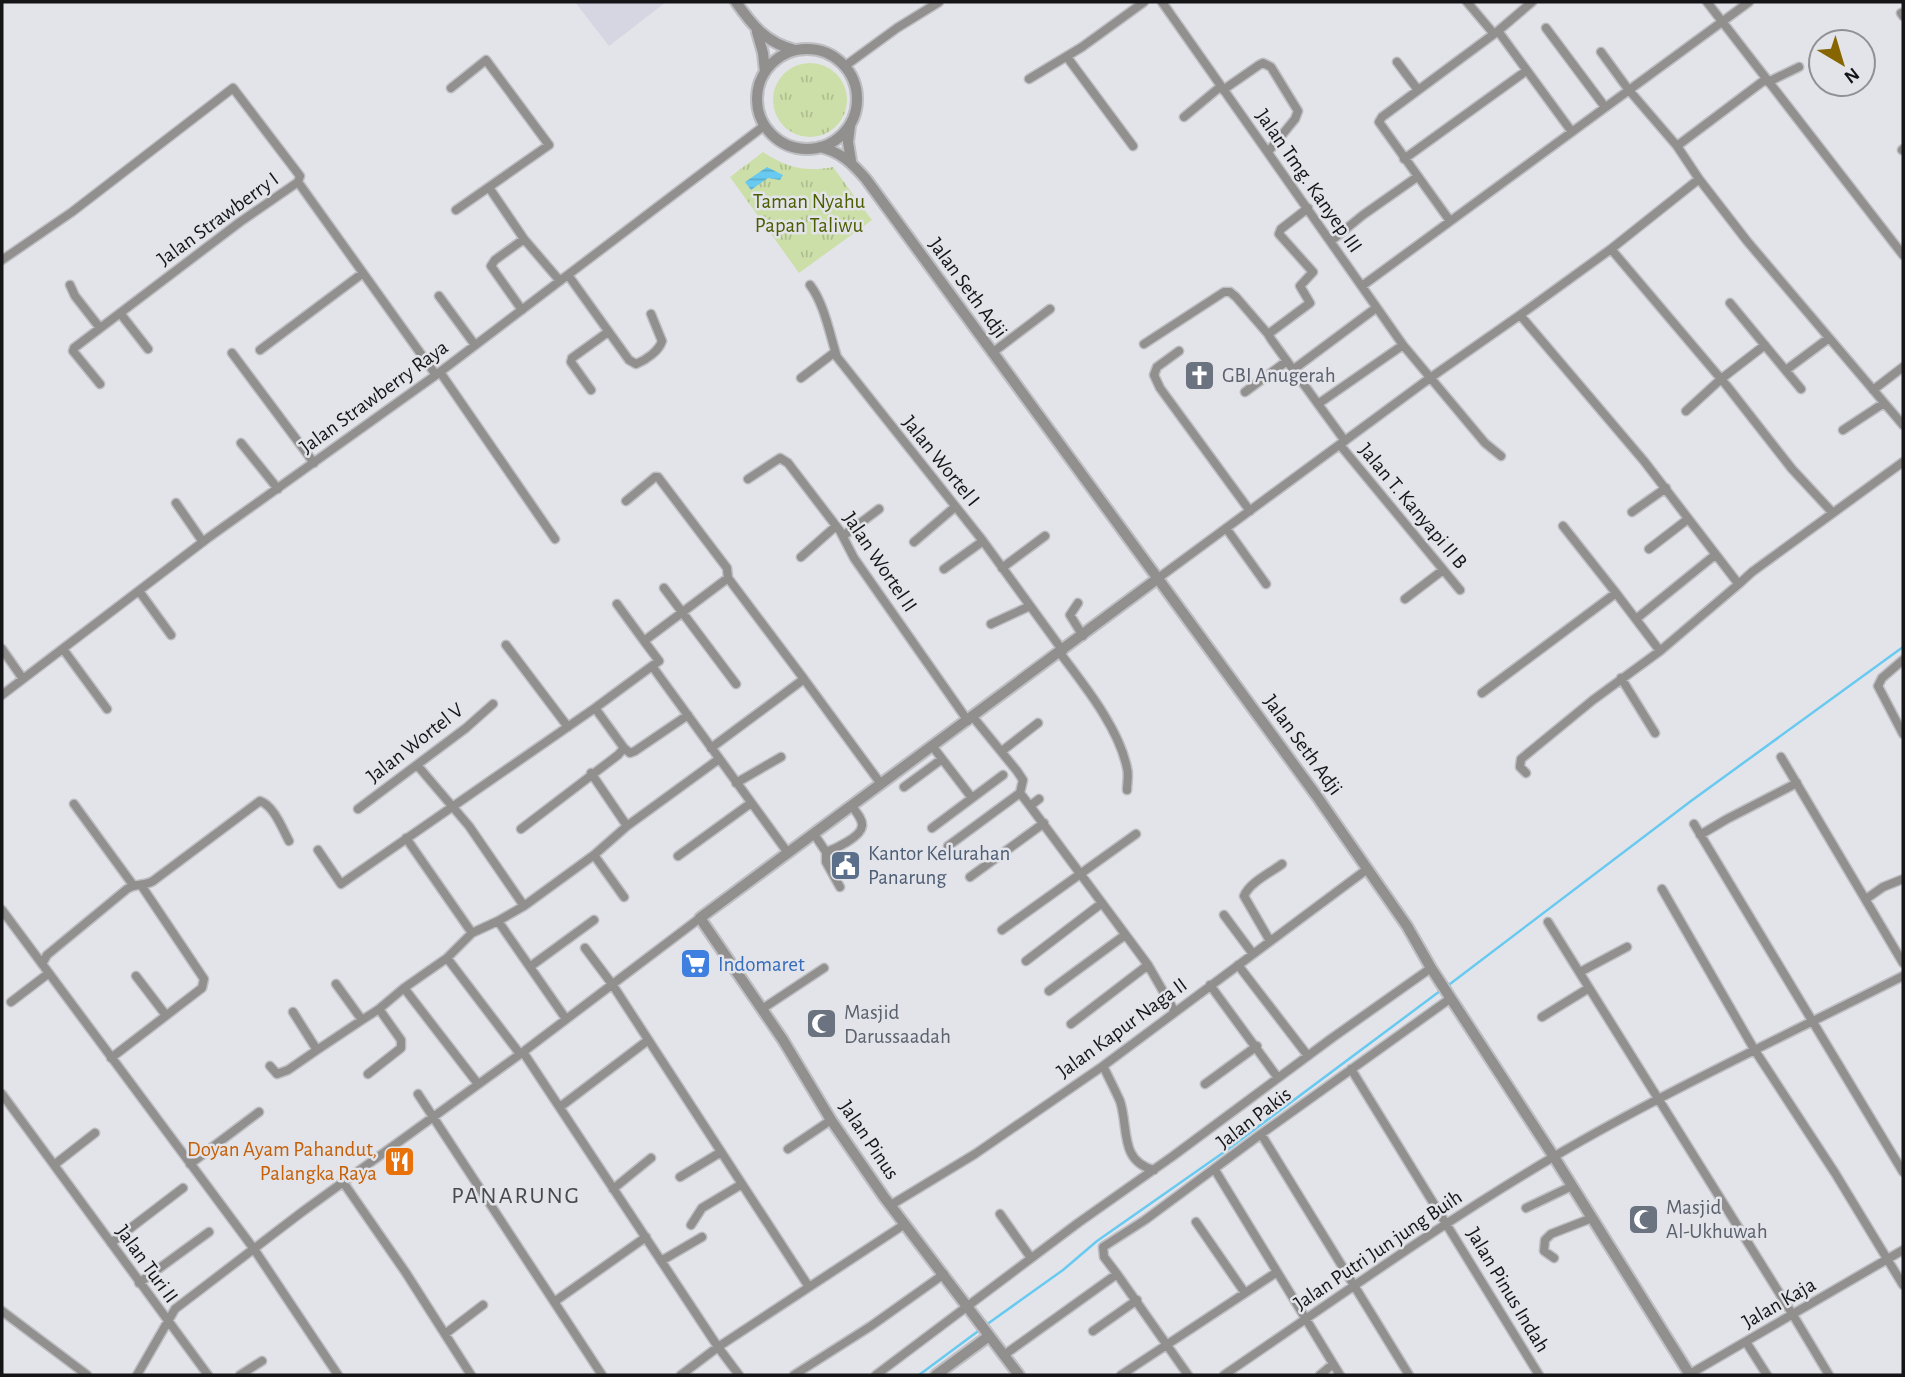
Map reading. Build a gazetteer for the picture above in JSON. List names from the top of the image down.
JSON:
{
  "streets": {
    "street": [
      "Jalan Tmg. Kanyep III",
      "Jalan Strawberry I",
      "Jalan Seth Adji",
      "Jalan Strawberry Raya",
      "Jalan Wortel I",
      "Jalan T. Kanyapi II B",
      "Jalan Wortel II",
      "Jalan Wortel V",
      "Jalan Kapur Naga II",
      "Jalan Pakis",
      "Jalan Pinus",
      "Jalan Putri Jun jung Buih",
      "Jalan Turi II",
      "Jalan Pinus Indah",
      "Jalan Kaja"
    ]
  },
  "crossings": [
    ["Jalan Strawberry I", "Jalan Strawberry Raya"],
    ["Jalan Seth Adji", "Jalan Kapur Naga II"],
    ["Jalan Seth Adji", "Jalan Pakis"],
    ["Jalan Seth Adji", "Jalan Putri Jun jung Buih"],
    ["Jalan Seth Adji", "Jalan Kaja"],
    ["Jalan Wortel II", "Jalan Kapur Naga II"],
    ["Jalan Kapur Naga II", "Jalan Pinus"],
    ["Jalan Pakis", "Jalan Pinus Indah"],
    ["Jalan Putri Jun jung Buih", "Jalan Pinus Indah"]
  ],
  "districts": ["PANARUNG"],
  "parks": ["Taman Nyahu Papan Taliwu"],
  "places": {
    "church": ["GBI Anugerah"],
    "public building": ["Kantor Kelurahan Panarung"],
    "supermarket": ["Indomaret"],
    "mosque": ["Masjid Darussaadah", "Masjid Al-Ukhuwah"],
    "restaurant": ["Doyan Ayam Pahandut, Palangka Raya"]
  },
  "north": "bottom right"
}
